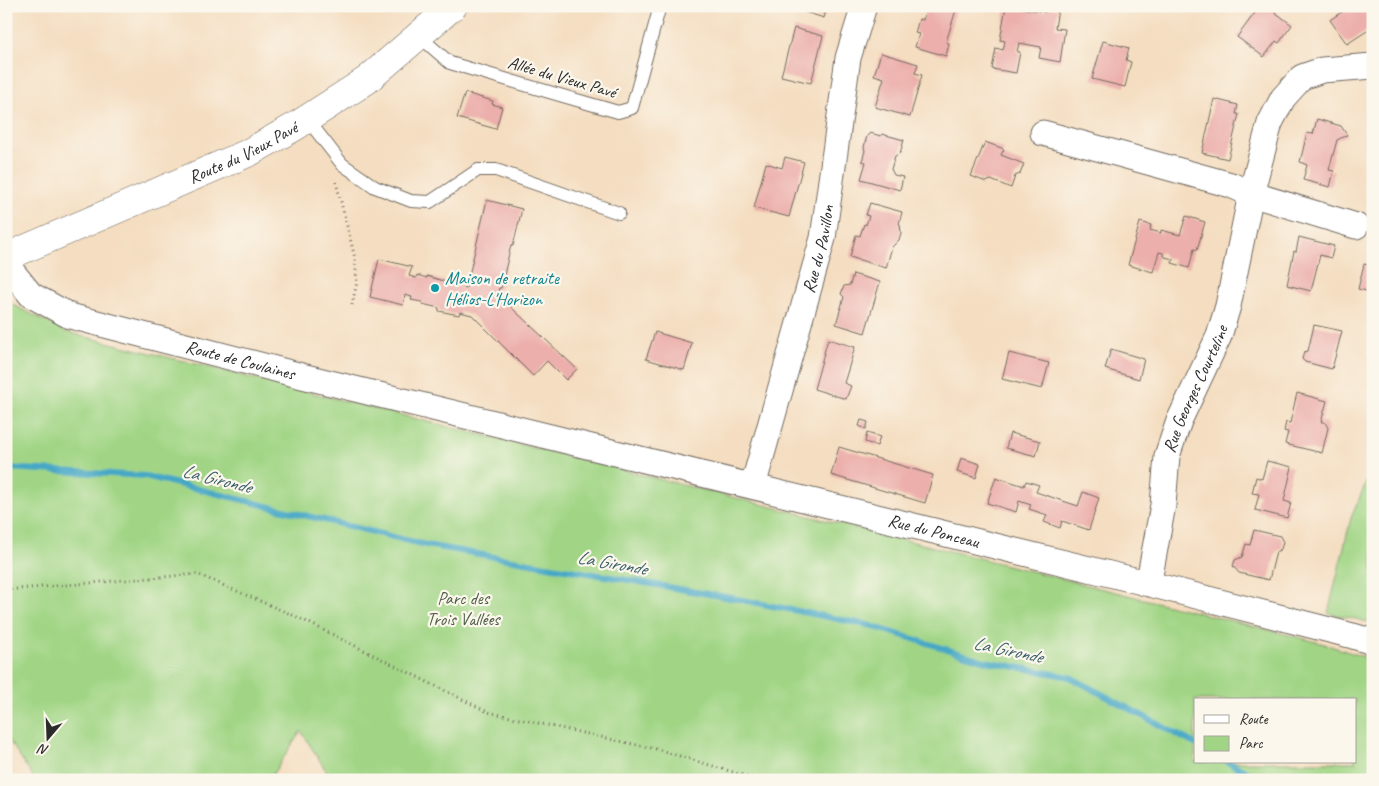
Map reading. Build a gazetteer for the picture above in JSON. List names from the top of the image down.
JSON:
{
  "streets": {
    "street": [
      "Route du Vieux Pavé",
      "Rue du Pavillon",
      "Route de Coulaines",
      "Rue Georges Courteline",
      "Rue du Ponceau"
    ],
    "lane": ["Allée du Vieux Pavé"]
  },
  "crossings": [
    ["Allée du Vieux Pavé", "Route du Vieux Pavé"],
    ["Rue du Pavillon", "Rue du Ponceau"],
    ["Route de Coulaines", "Rue du Ponceau"],
    ["Rue Georges Courteline", "Rue du Ponceau"]
  ],
  "water": ["La Gironde"],
  "parks": ["Parc des Trois Vallées"],
  "places": ["Maison de retraite Hélios-L'Horizon"],
  "legend": ["Route", "Parc"],
  "north": "bottom"
}
